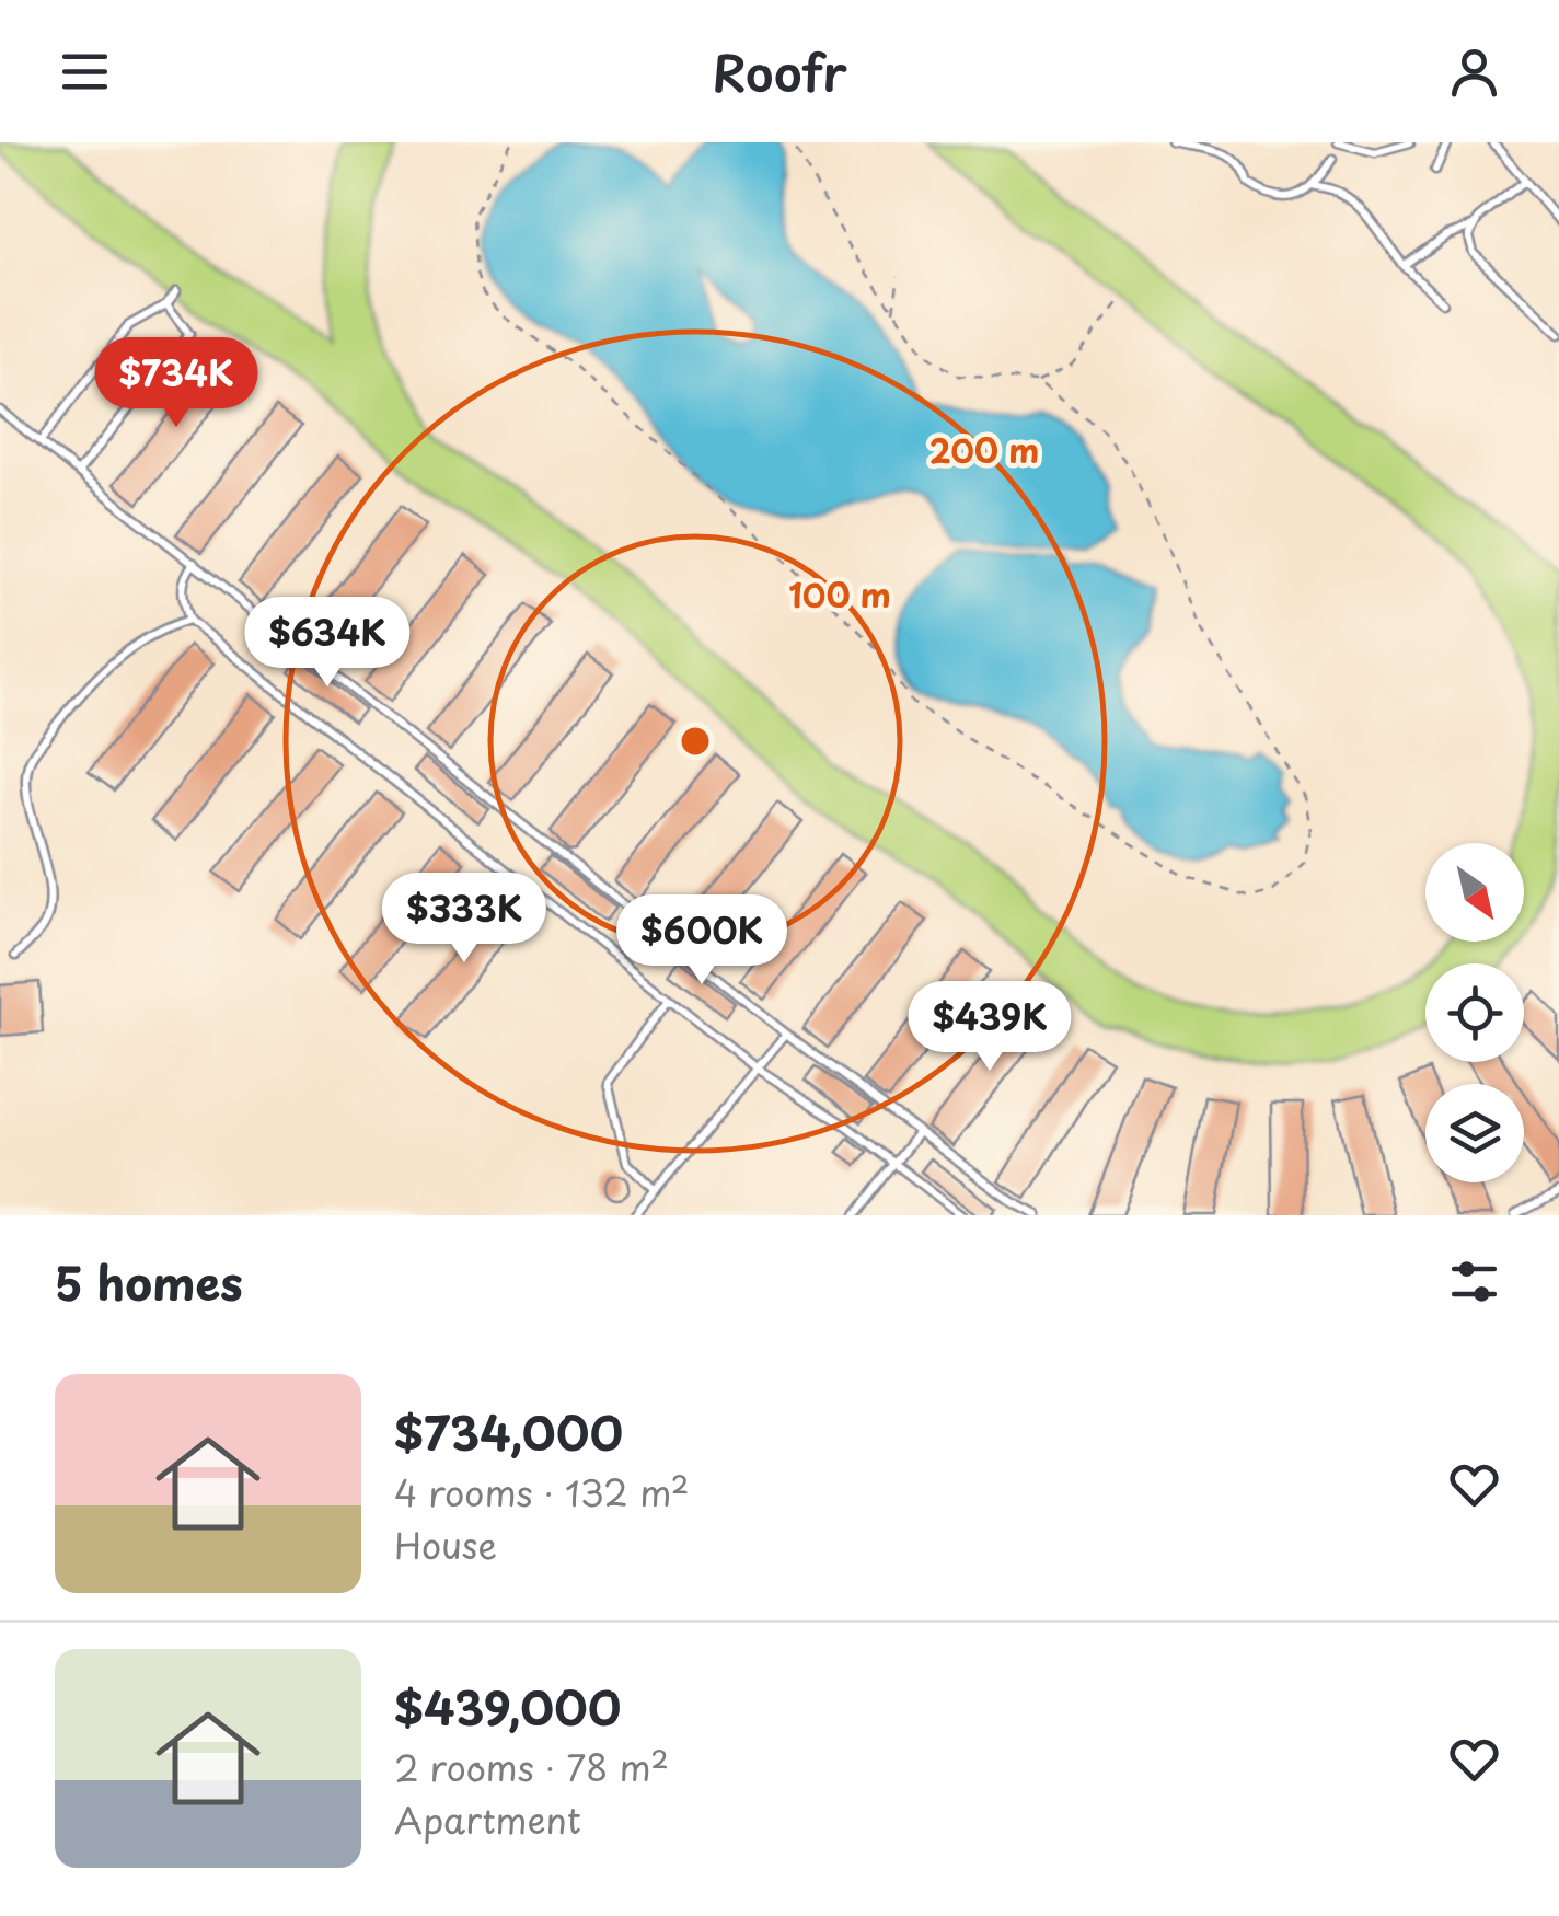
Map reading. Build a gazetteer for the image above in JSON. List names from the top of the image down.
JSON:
{
  "north": "bottom right",
  "page": {
    "header": "Roofr",
    "price": [
      "$734K",
      "$634K",
      "$333K",
      "$600K",
      "$439K"
    ],
    "heading": "5 homes",
    "list": [
      {
        "name": "$734,000",
        "note": "4 rooms · 132 m² · House"
      },
      {
        "name": "$439,000",
        "note": "2 rooms · 78 m² · Apartment"
      }
    ]
  },
  "rings": ["200 m", "100 m"]
}
